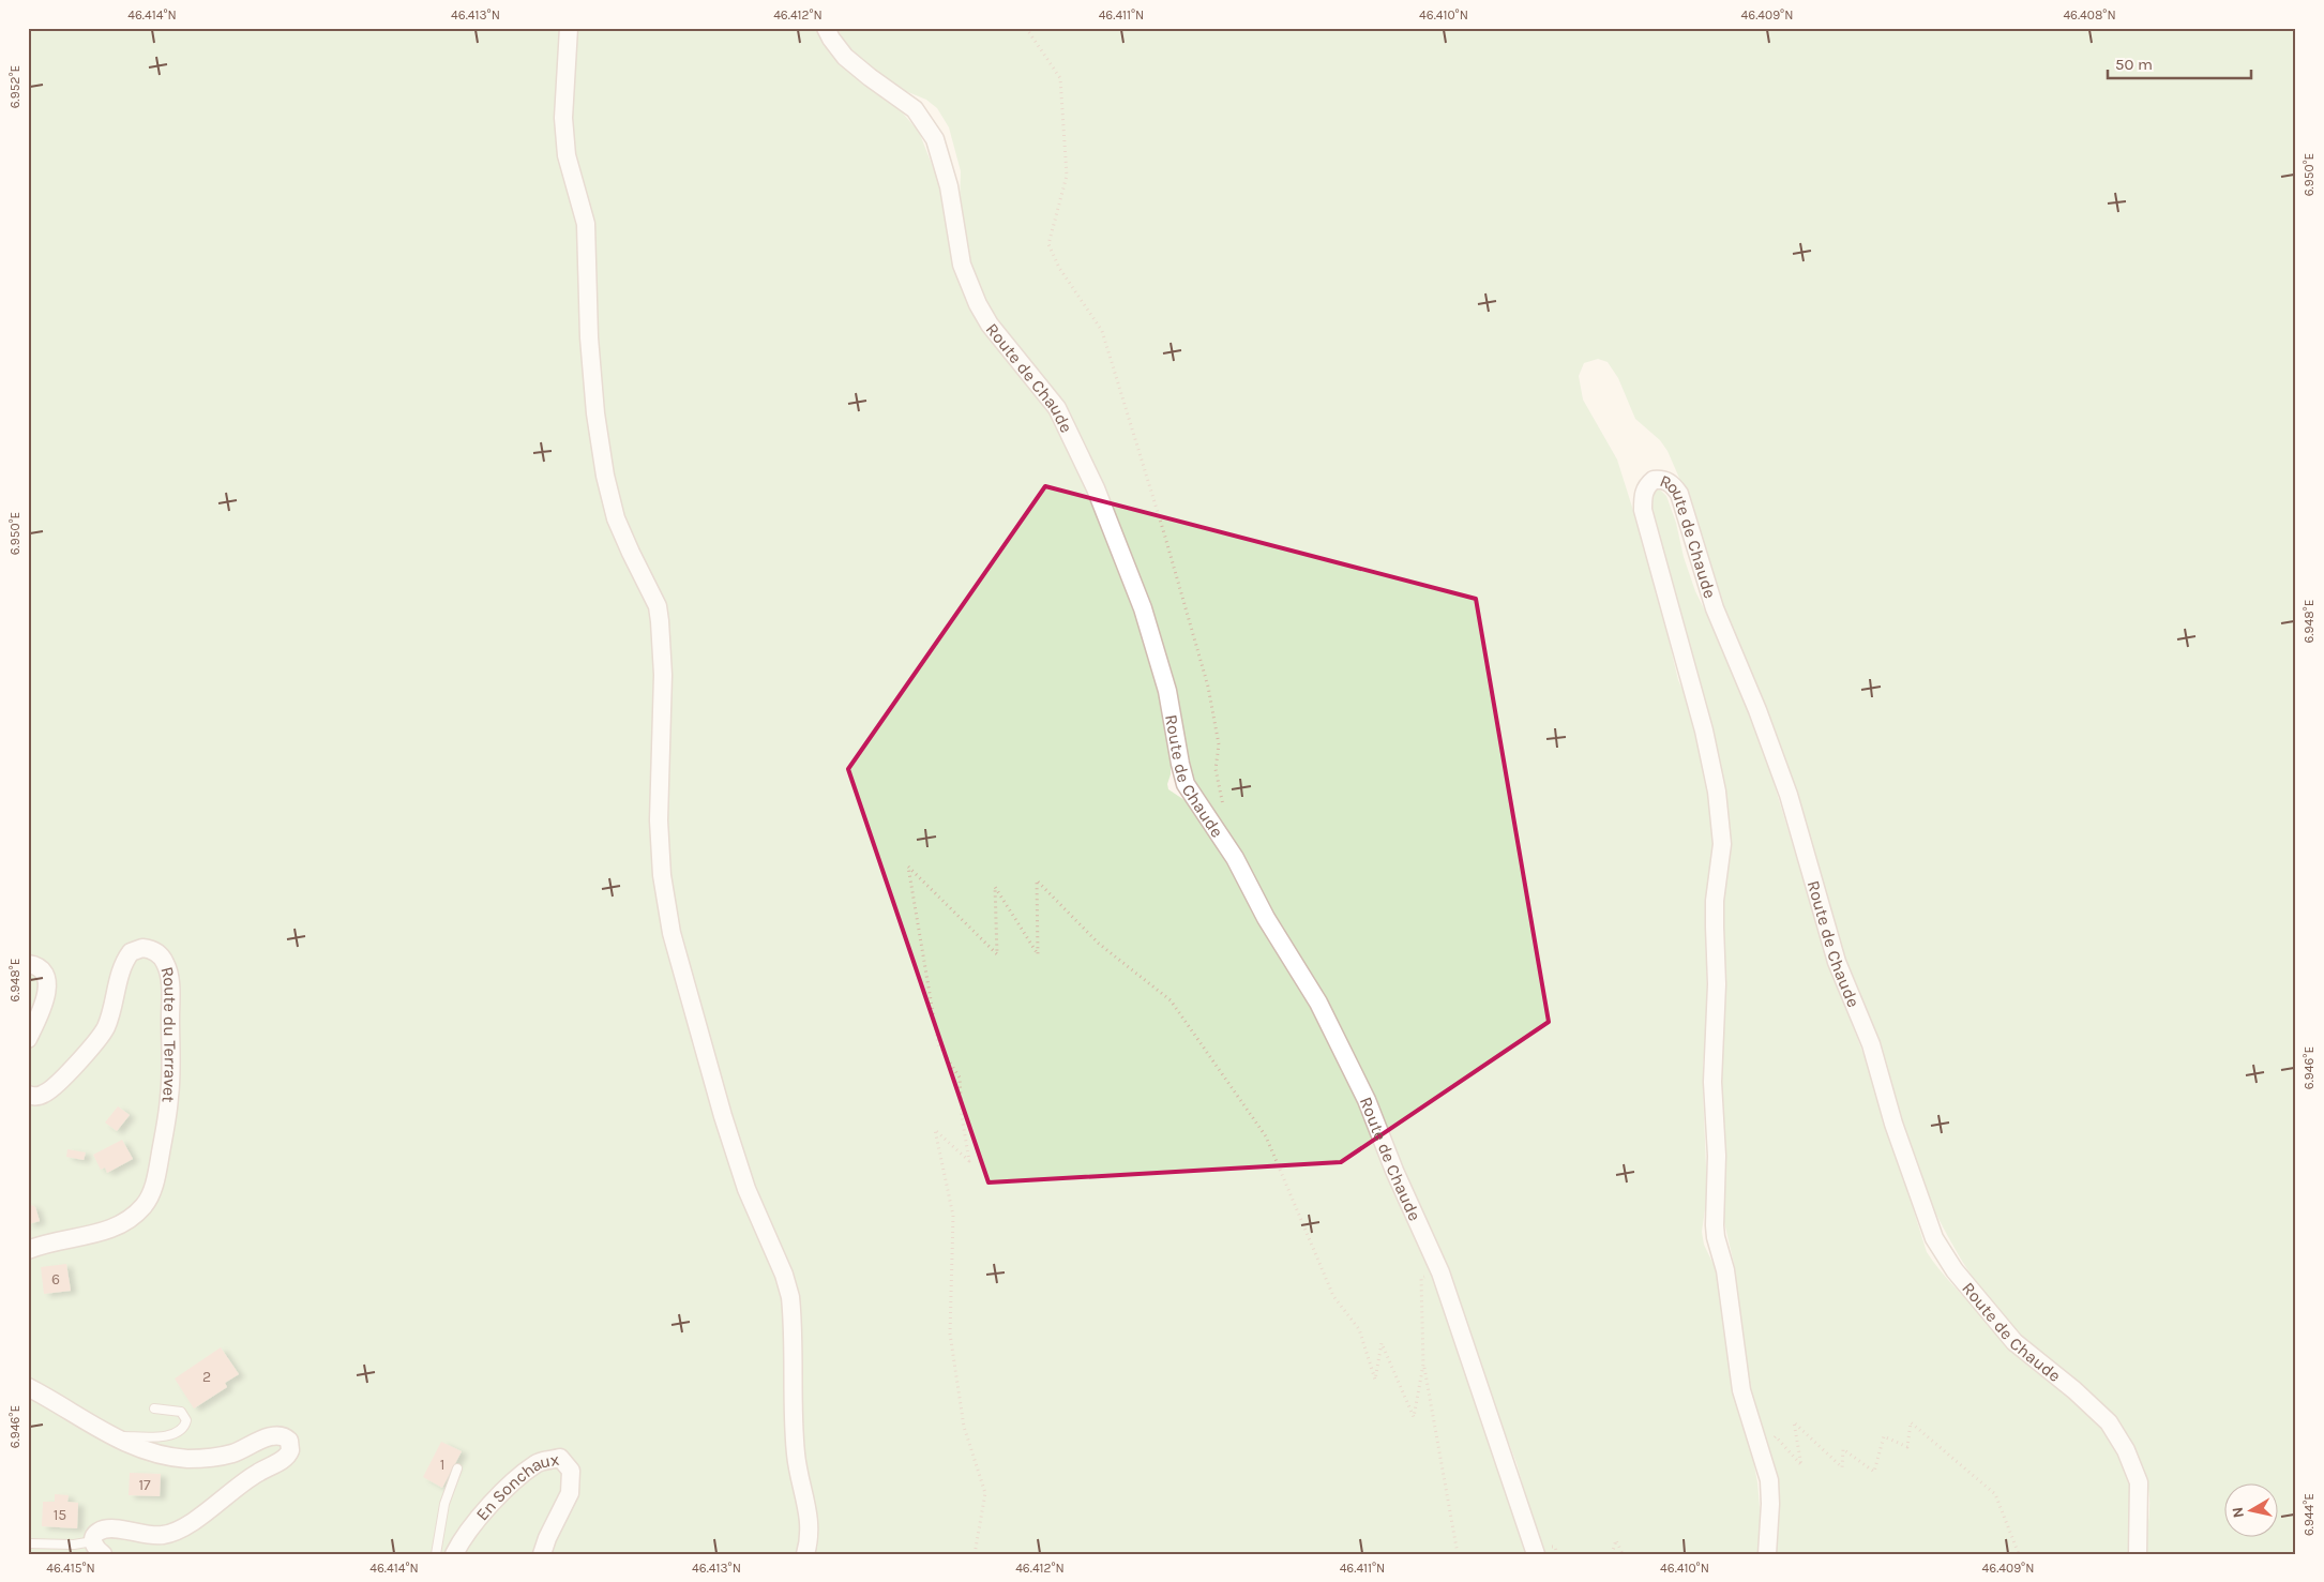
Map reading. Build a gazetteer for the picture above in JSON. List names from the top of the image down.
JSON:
{
  "streets": {
    "street": ["Route de Chaude", "Route du Terravet", "En Sonchaux"]
  },
  "house_numbers": [
    "6",
    "2",
    "1",
    "17",
    "15"
  ],
  "scale_bar": "50 m",
  "north": "left",
  "coordinates": [
    "46.414°N",
    "46.413°N",
    "46.412°N",
    "46.411°N",
    "46.410°N",
    "46.409°N",
    "46.408°N",
    "6.952°E",
    "6.950°E",
    "6.948°E",
    "6.946°E",
    "6.944°E",
    "46.415°N"
  ]
}
